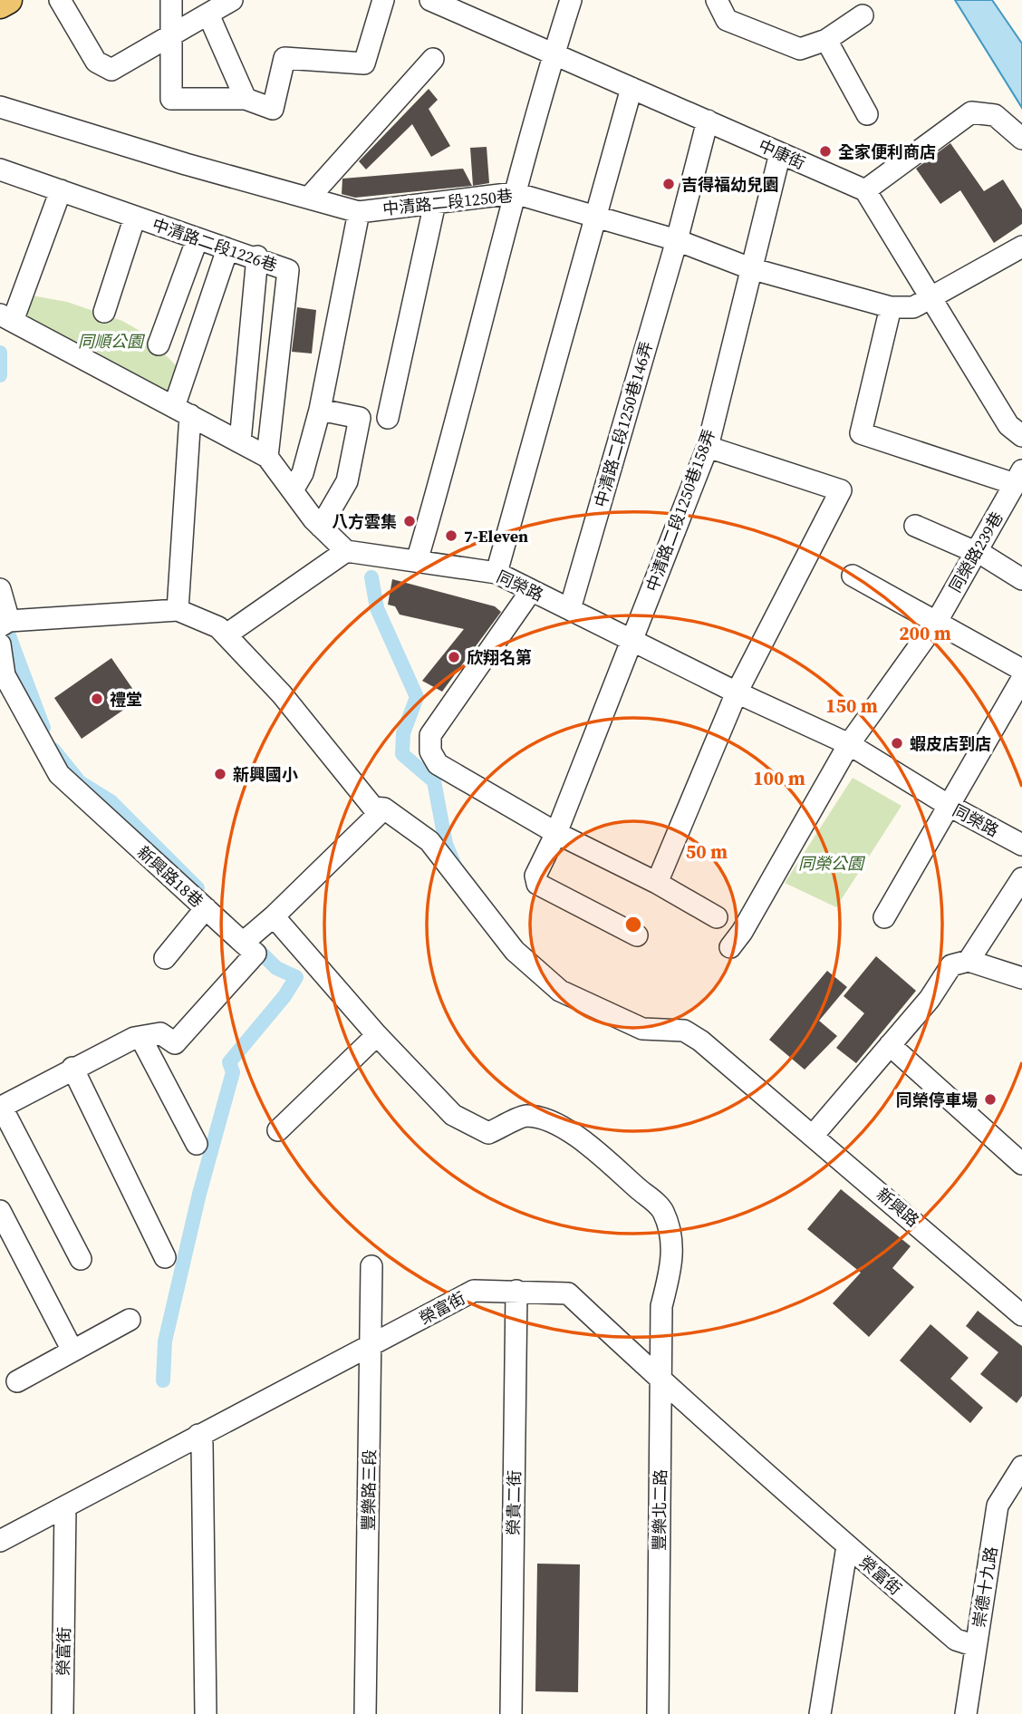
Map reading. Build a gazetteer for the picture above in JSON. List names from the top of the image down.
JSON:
{
  "streets": {
    "street": [
      "中康街",
      "中清路二段1250巷",
      "中清路二段1226巷",
      "中清路二段1250巷146弄",
      "中清路二段1250巷158弄",
      "同榮路239巷",
      "同榮路",
      "新興路18巷",
      "新興路",
      "榮富街",
      "豐樂路三段",
      "榮貴二街",
      "豐樂北二路",
      "崇德十九路"
    ]
  },
  "crossings": [
    ["中康街", "中清路二段1250巷146弄"],
    ["中康街", "中清路二段1250巷158弄"],
    ["中清路二段1250巷", "中清路二段1250巷146弄"],
    ["中清路二段1250巷", "中清路二段1250巷158弄"],
    ["中清路二段1250巷146弄", "同榮路"],
    ["中清路二段1250巷158弄", "同榮路"],
    ["同榮路239巷", "同榮路"],
    ["榮富街", "豐樂路三段"],
    ["榮富街", "榮貴二街"],
    ["榮富街", "豐樂北二路"],
    ["榮富街", "崇德十九路"]
  ],
  "parks": ["同順公園", "同榮公園"],
  "places": [
    "全家便利商店",
    "吉得福幼兒園",
    "八方雲集",
    "7-Eleven",
    "欣翔名第",
    "禮堂",
    "蝦皮店到店",
    "新興國小",
    "同榮停車場"
  ],
  "rings": [
    "200 m",
    "150 m",
    "100 m",
    "50 m"
  ]
}
